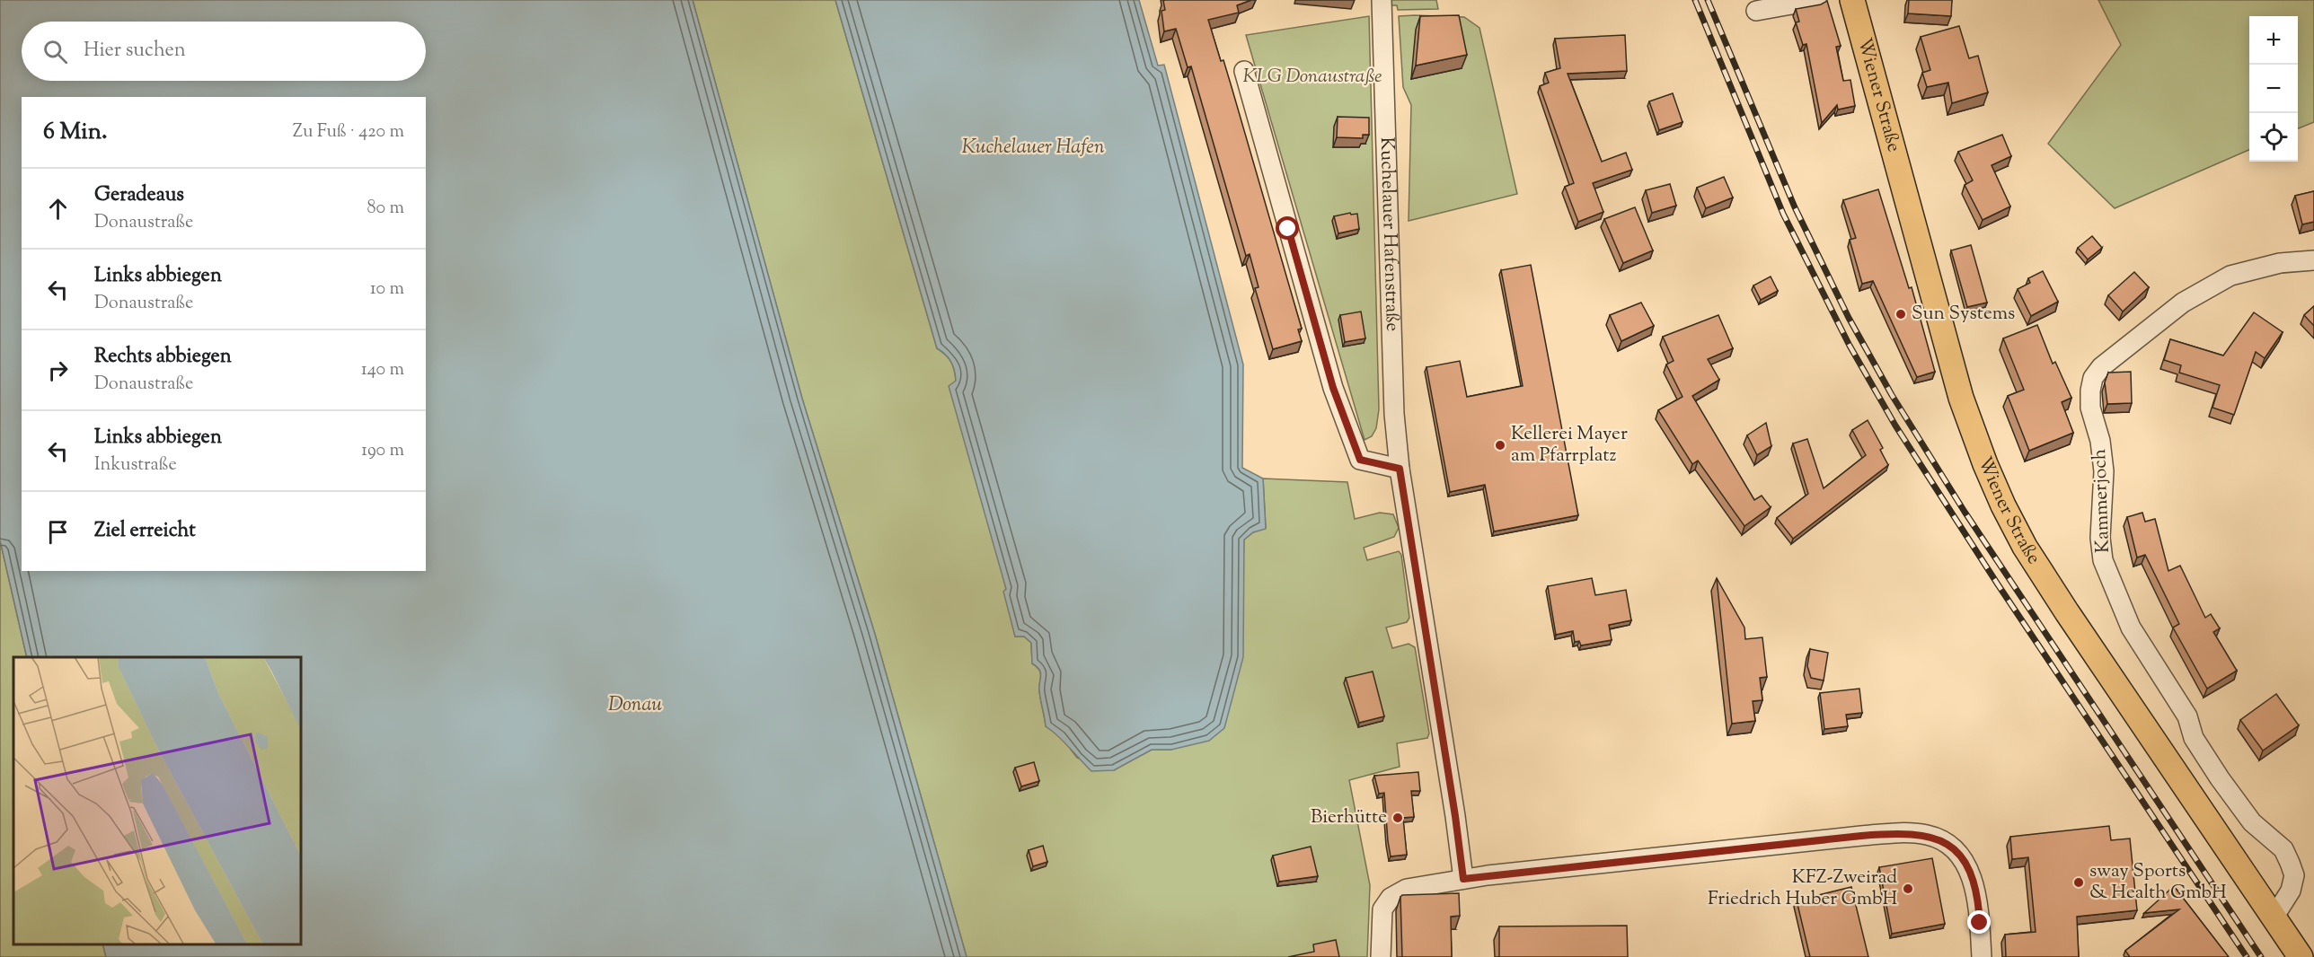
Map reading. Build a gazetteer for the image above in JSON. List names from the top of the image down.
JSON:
{
  "streets": {
    "main road": ["Wiener Straße"],
    "street": ["Kuchelauer Hafenstraße", "Kammerjoch"]
  },
  "crossings": [
    ["Wiener Straße", "Kammerjoch"]
  ],
  "water": ["Kuchelauer Hafen", "Donau"],
  "parks": ["KLG Donaustraße"],
  "places": [
    "Sun Systems",
    "Kellerei Mayer am Pfarrplatz",
    "Bierhütte",
    "sway Sports & Health GmbH",
    "KFZ-Zweirad Friedrich Huber GmbH"
  ],
  "page": {
    "map_buttons": ["+", "−"],
    "search": "Hier suchen",
    "heading": ["6 Min.", "Zu Fuß · 420 m"],
    "list": [
      ["Geradeaus", "Donaustraße", "80 m"],
      ["Links abbiegen", "Donaustraße", "10 m"],
      ["Rechts abbiegen", "Donaustraße", "140 m"],
      ["Links abbiegen", "Inkustraße", "190 m"],
      "Ziel erreicht"
    ]
  }
}
